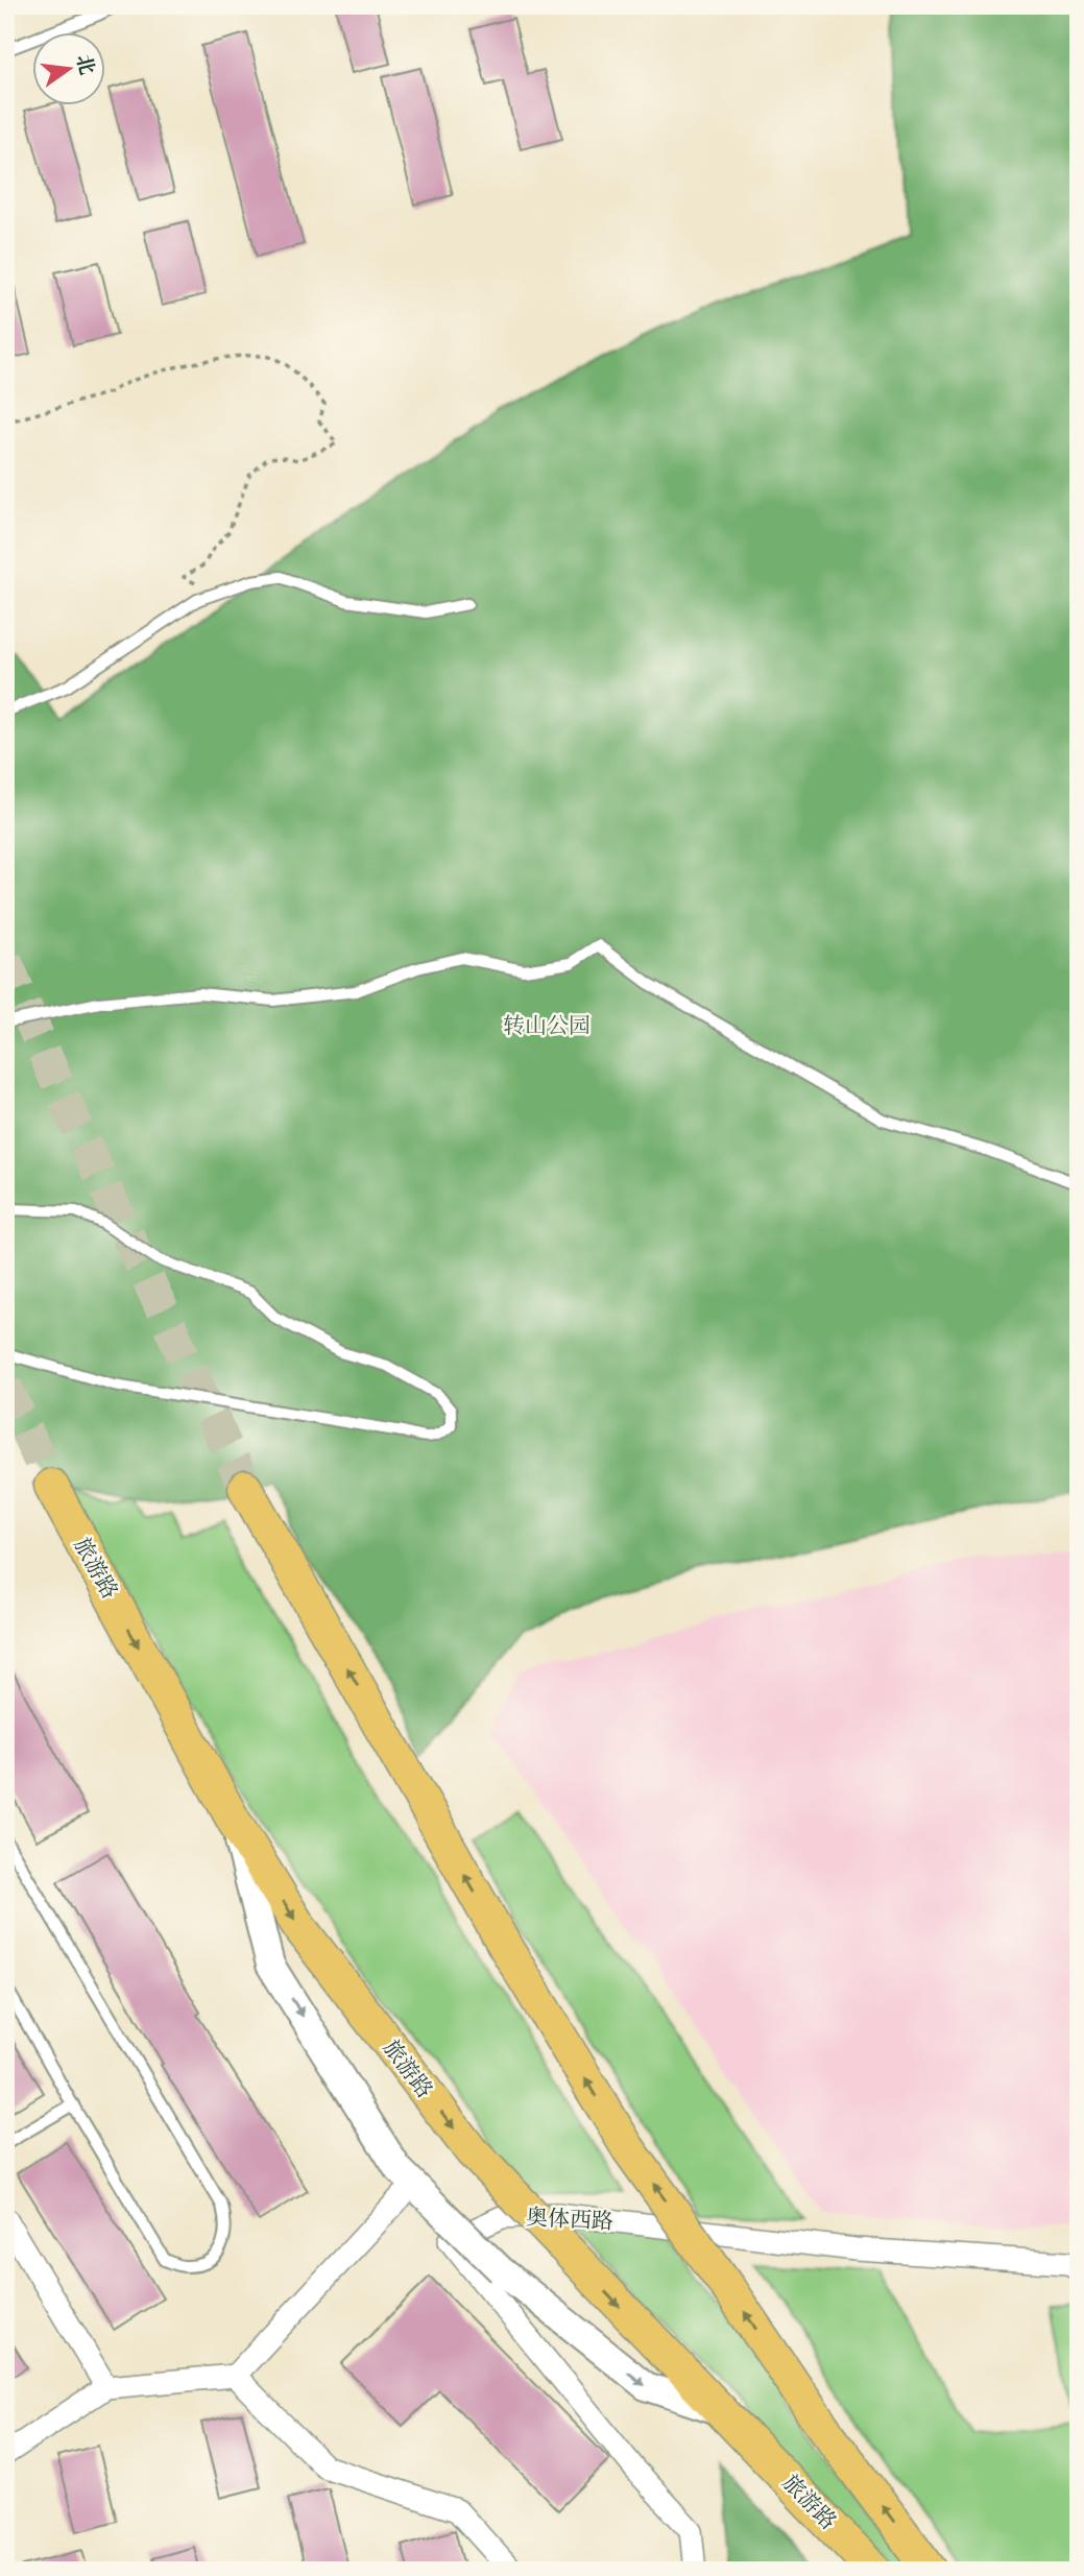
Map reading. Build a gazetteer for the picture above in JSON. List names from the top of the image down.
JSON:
{
  "streets": {
    "main road": ["旅游路"],
    "street": ["奥体西路"]
  },
  "parks": ["转山公园"],
  "north": "right"
}
